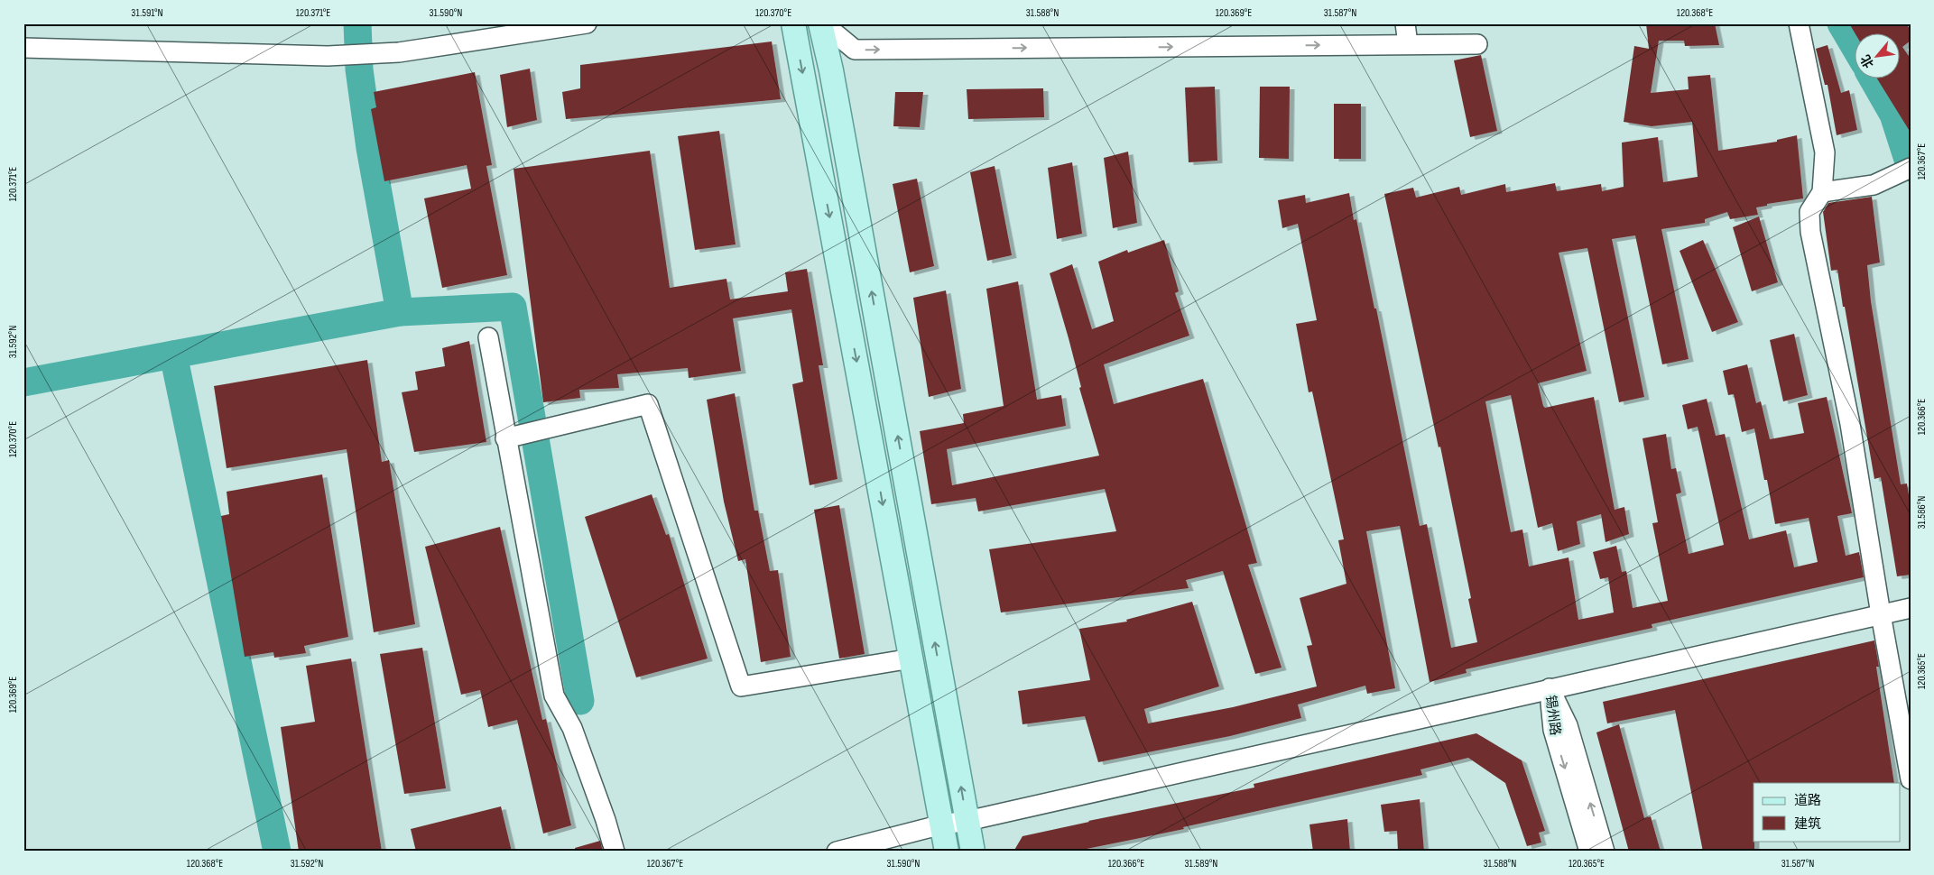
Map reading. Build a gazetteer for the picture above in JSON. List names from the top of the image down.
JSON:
{
  "streets": {
    "street": ["锡州路"]
  },
  "legend": ["道路", "建筑"],
  "north": "bottom left",
  "coordinates": [
    "31.591°N",
    "120.371°E",
    "31.590°N",
    "120.370°E",
    "31.588°N",
    "120.369°E",
    "31.587°N",
    "120.368°E",
    "120.367°E",
    "31.592°N",
    "120.366°E",
    "31.586°N",
    "120.365°E",
    "31.589°N"
  ]
}
